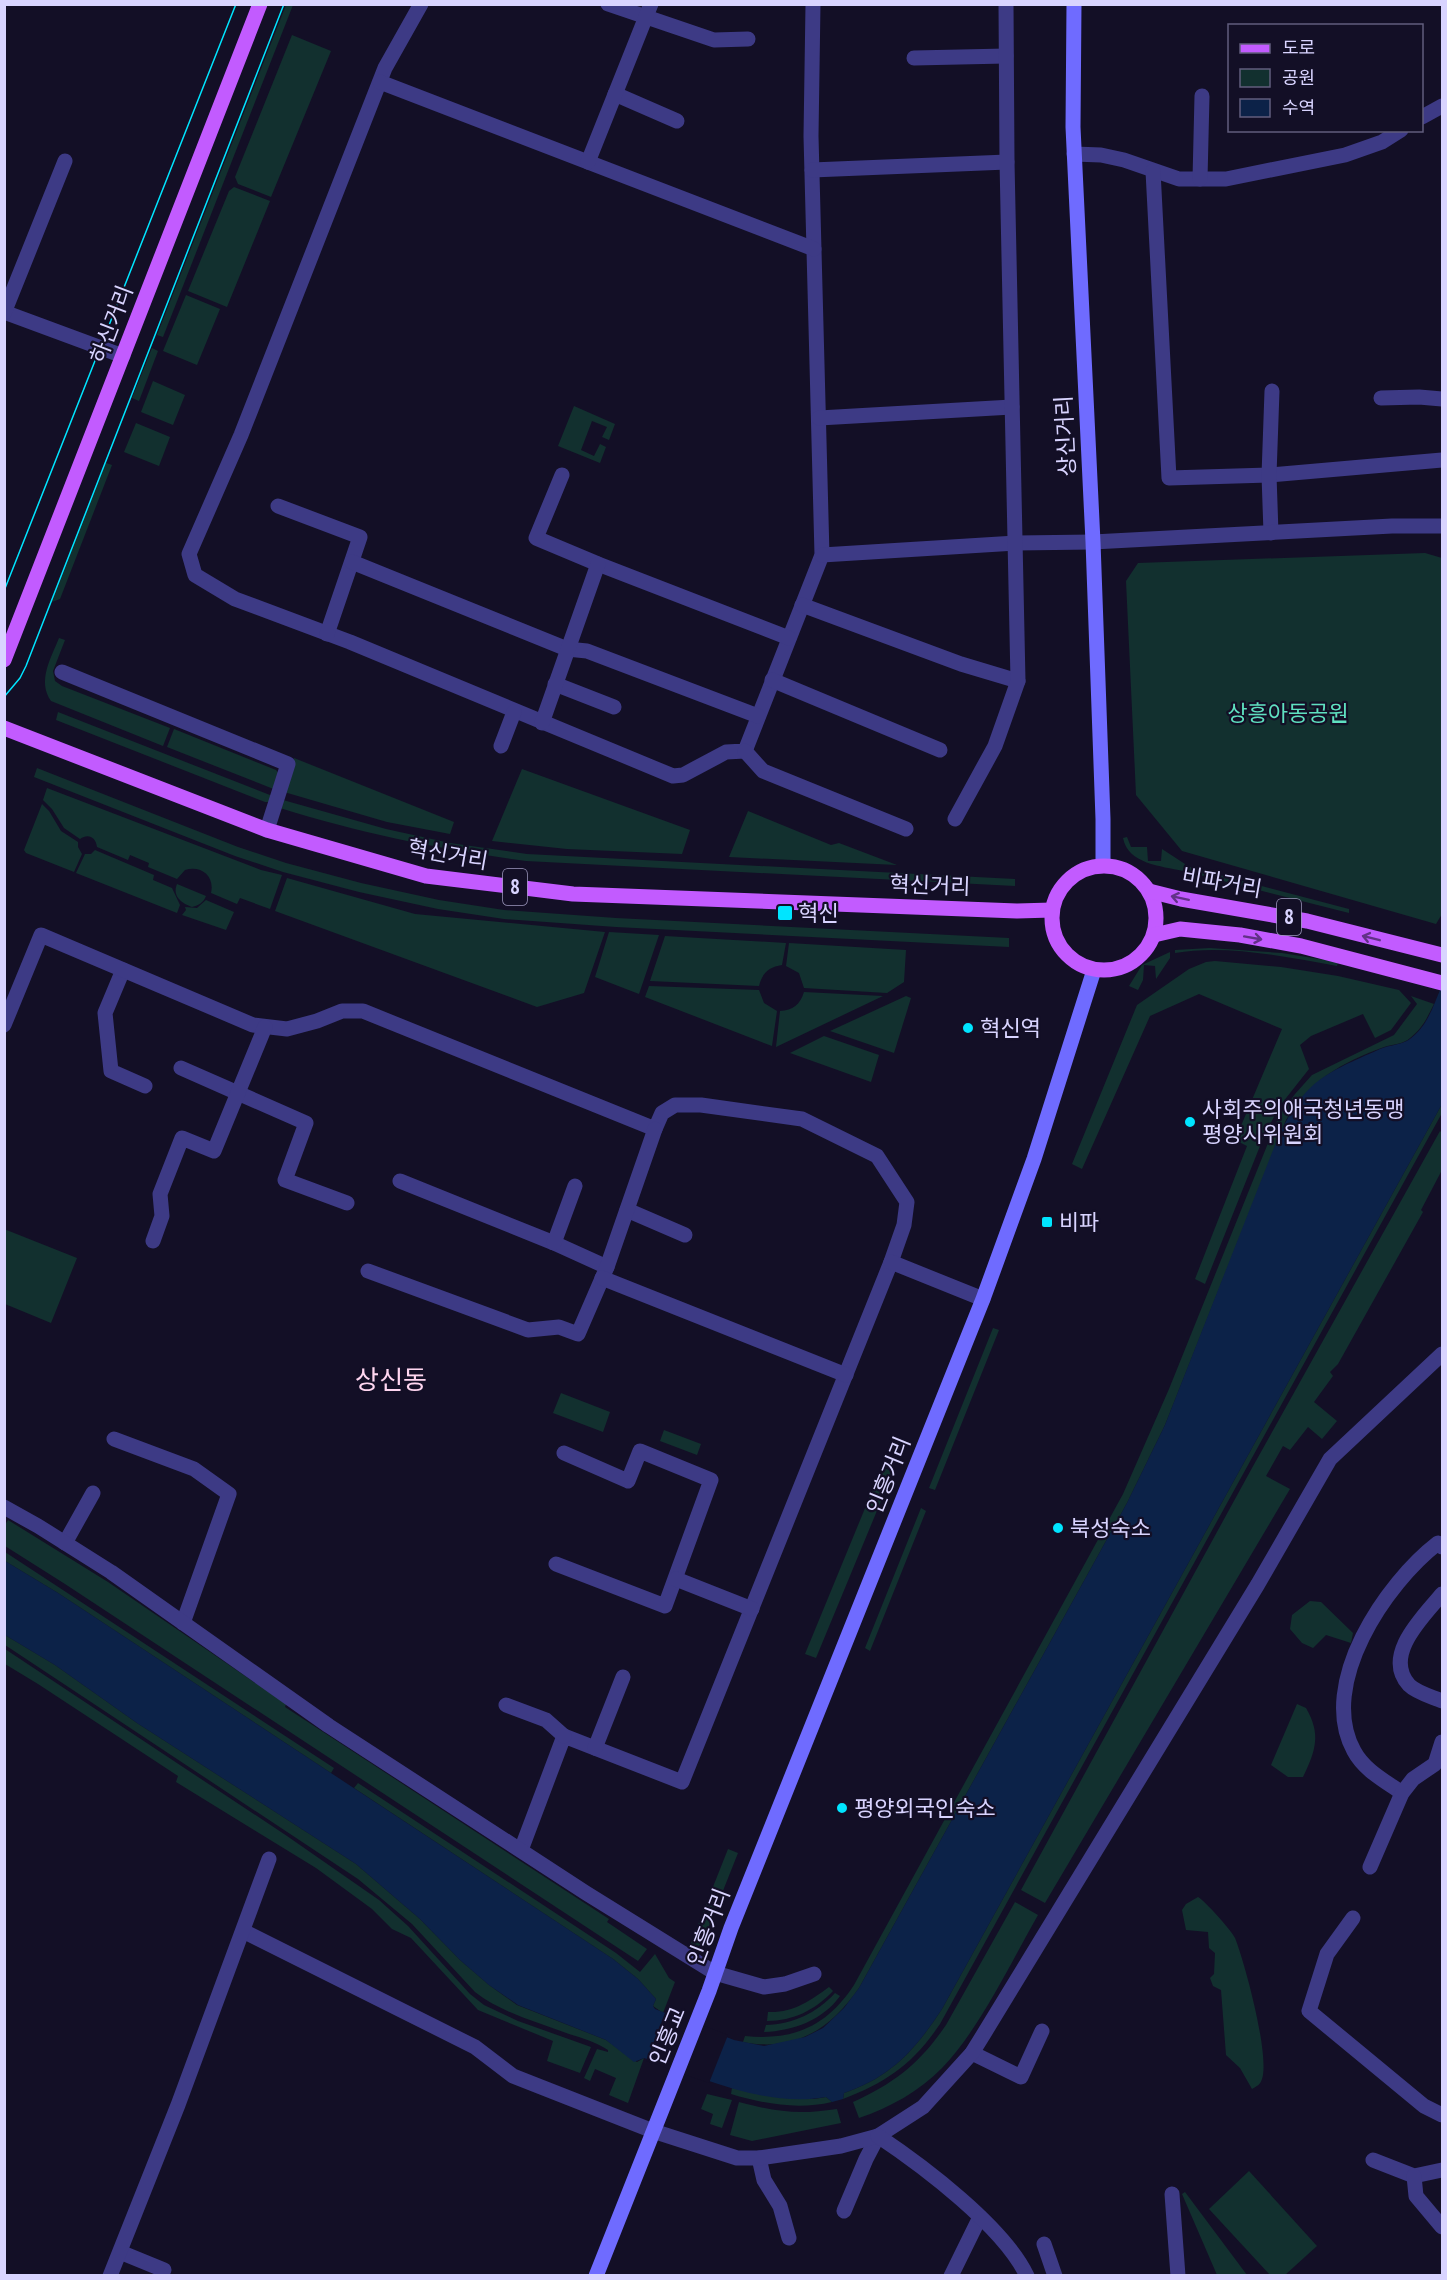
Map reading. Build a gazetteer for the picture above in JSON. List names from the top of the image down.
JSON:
{
  "streets": {
    "main road": [
      "하신거리",
      "상신거리",
      "혁신거리",
      "비파거리",
      "8",
      "인흥거리",
      "인흥교"
    ]
  },
  "crossings": [
    ["상신거리", "혁신거리"],
    ["상신거리", "비파거리"],
    ["상신거리", "8"],
    ["상신거리", "인흥거리"],
    ["혁신거리", "비파거리"],
    ["혁신거리", "8"],
    ["혁신거리", "인흥거리"],
    ["비파거리", "8"],
    ["비파거리", "인흥거리"],
    ["8", "인흥거리"],
    ["인흥거리", "인흥교"]
  ],
  "districts": ["상신동"],
  "parks": ["상흥아동공원"],
  "places": {
    "transit": ["혁신", "비파"],
    "other": [
      "혁신역",
      "사회주의애국청년동맹 평양시위원회",
      "북성숙소",
      "평양외국인숙소"
    ]
  },
  "legend": ["도로", "공원", "수역"]
}
